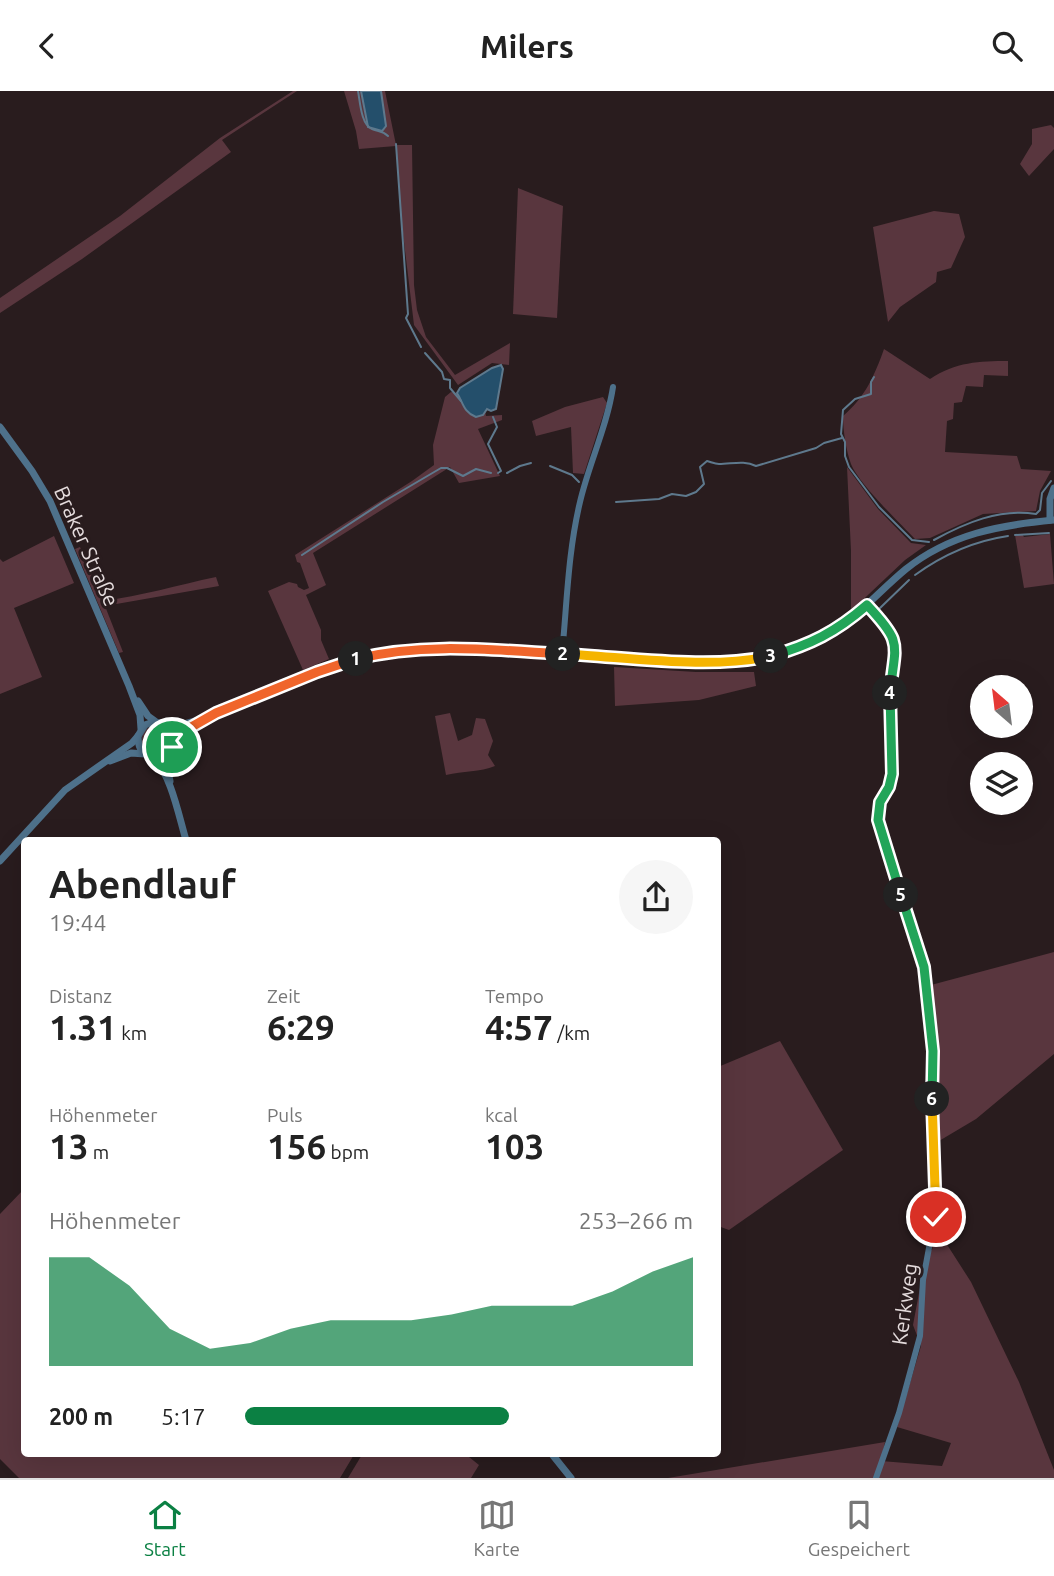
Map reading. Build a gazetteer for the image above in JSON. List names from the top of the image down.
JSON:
{
  "streets": {
    "street": ["Braker Straße", "Kerkweg"]
  },
  "north": "top left",
  "page": {
    "header": "Milers",
    "pins": [
      "2",
      "3",
      "1",
      "4",
      "5",
      "6"
    ],
    "heading": ["Abendlauf", "19:44"],
    "stats": [
      ["Distanz", "1.31 km"],
      ["Zeit", "6:29"],
      ["Tempo", "4:57 /km"],
      ["Höhenmeter", "13 m"],
      ["Puls", "156 bpm"],
      ["kcal", "103"]
    ],
    "chart": ["Höhenmeter", "253–266 m"],
    "list": [
      {
        "name": "200 m",
        "note": "5:17"
      }
    ],
    "tabs": ["Start", "Karte", "Gespeichert"]
  }
}
